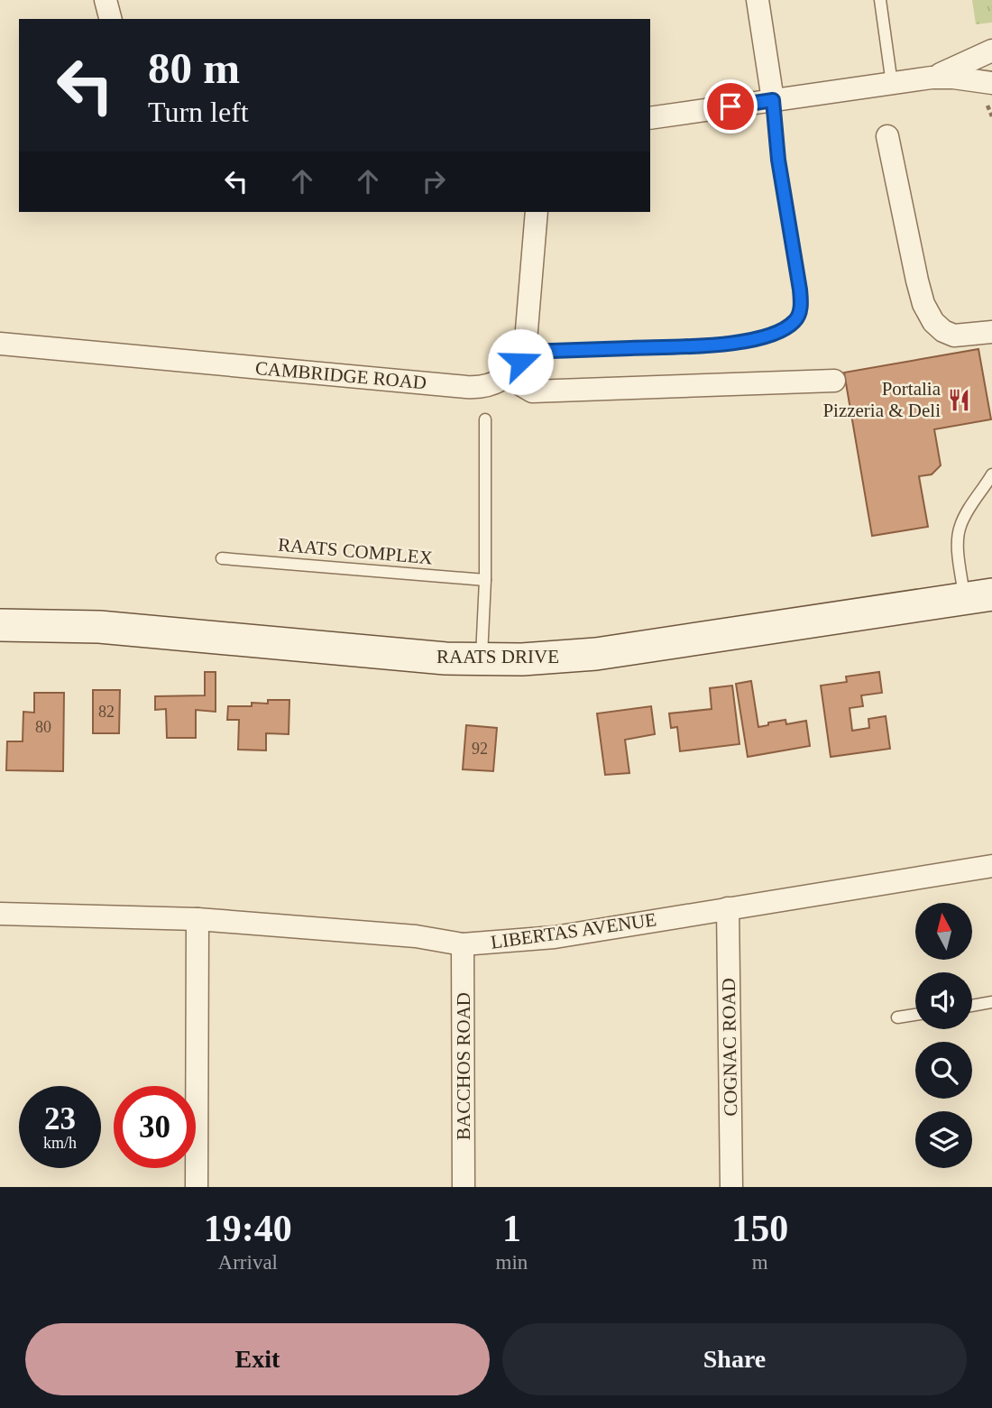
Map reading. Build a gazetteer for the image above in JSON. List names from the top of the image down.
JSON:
{
  "streets": {
    "street": [
      "CAMBRIDGE ROAD",
      "RAATS DRIVE",
      "LIBERTAS AVENUE",
      "COGNAC ROAD",
      "BACCHOS ROAD"
    ],
    "lane": ["RAATS COMPLEX"]
  },
  "crossings": [
    ["LIBERTAS AVENUE", "COGNAC ROAD"],
    ["LIBERTAS AVENUE", "BACCHOS ROAD"]
  ],
  "places": {
    "restaurant": ["Portalia Pizzeria & Deli"]
  },
  "house_numbers": ["82", "80", "92"],
  "north": "top",
  "page": {
    "turn": ["80 m", "Turn left"],
    "speed": "23 km/h",
    "limit": "30",
    "eta": [
      "19:40",
      "Arrival",
      "1",
      "min",
      "150",
      "m"
    ],
    "buttons": ["Exit", "Share"]
  }
}
